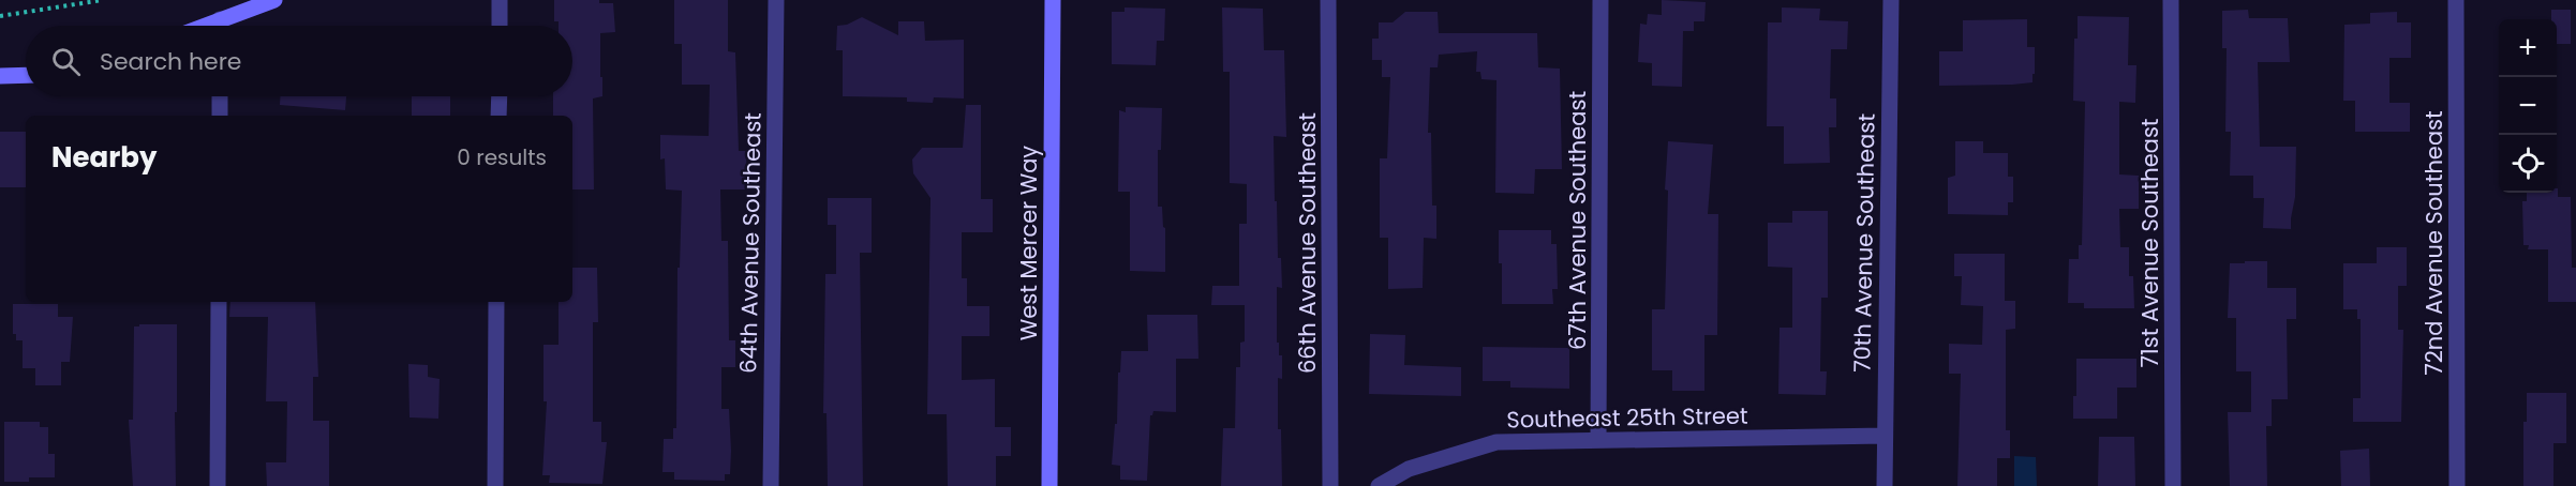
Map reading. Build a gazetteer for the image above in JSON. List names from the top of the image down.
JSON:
{
  "streets": {
    "street": [
      "67th Avenue Southeast",
      "64th Avenue Southeast",
      "West Mercer Way",
      "66th Avenue Southeast",
      "70th Avenue Southeast",
      "71st Avenue Southeast",
      "72nd Avenue Southeast",
      "Southeast 25th Street"
    ]
  },
  "crossings": [
    ["67th Avenue Southeast", "Southeast 25th Street"],
    ["70th Avenue Southeast", "Southeast 25th Street"]
  ],
  "page": {
    "map_buttons": ["+", "−"],
    "search": "Search here",
    "heading": ["Nearby", "0 results"]
  }
}
